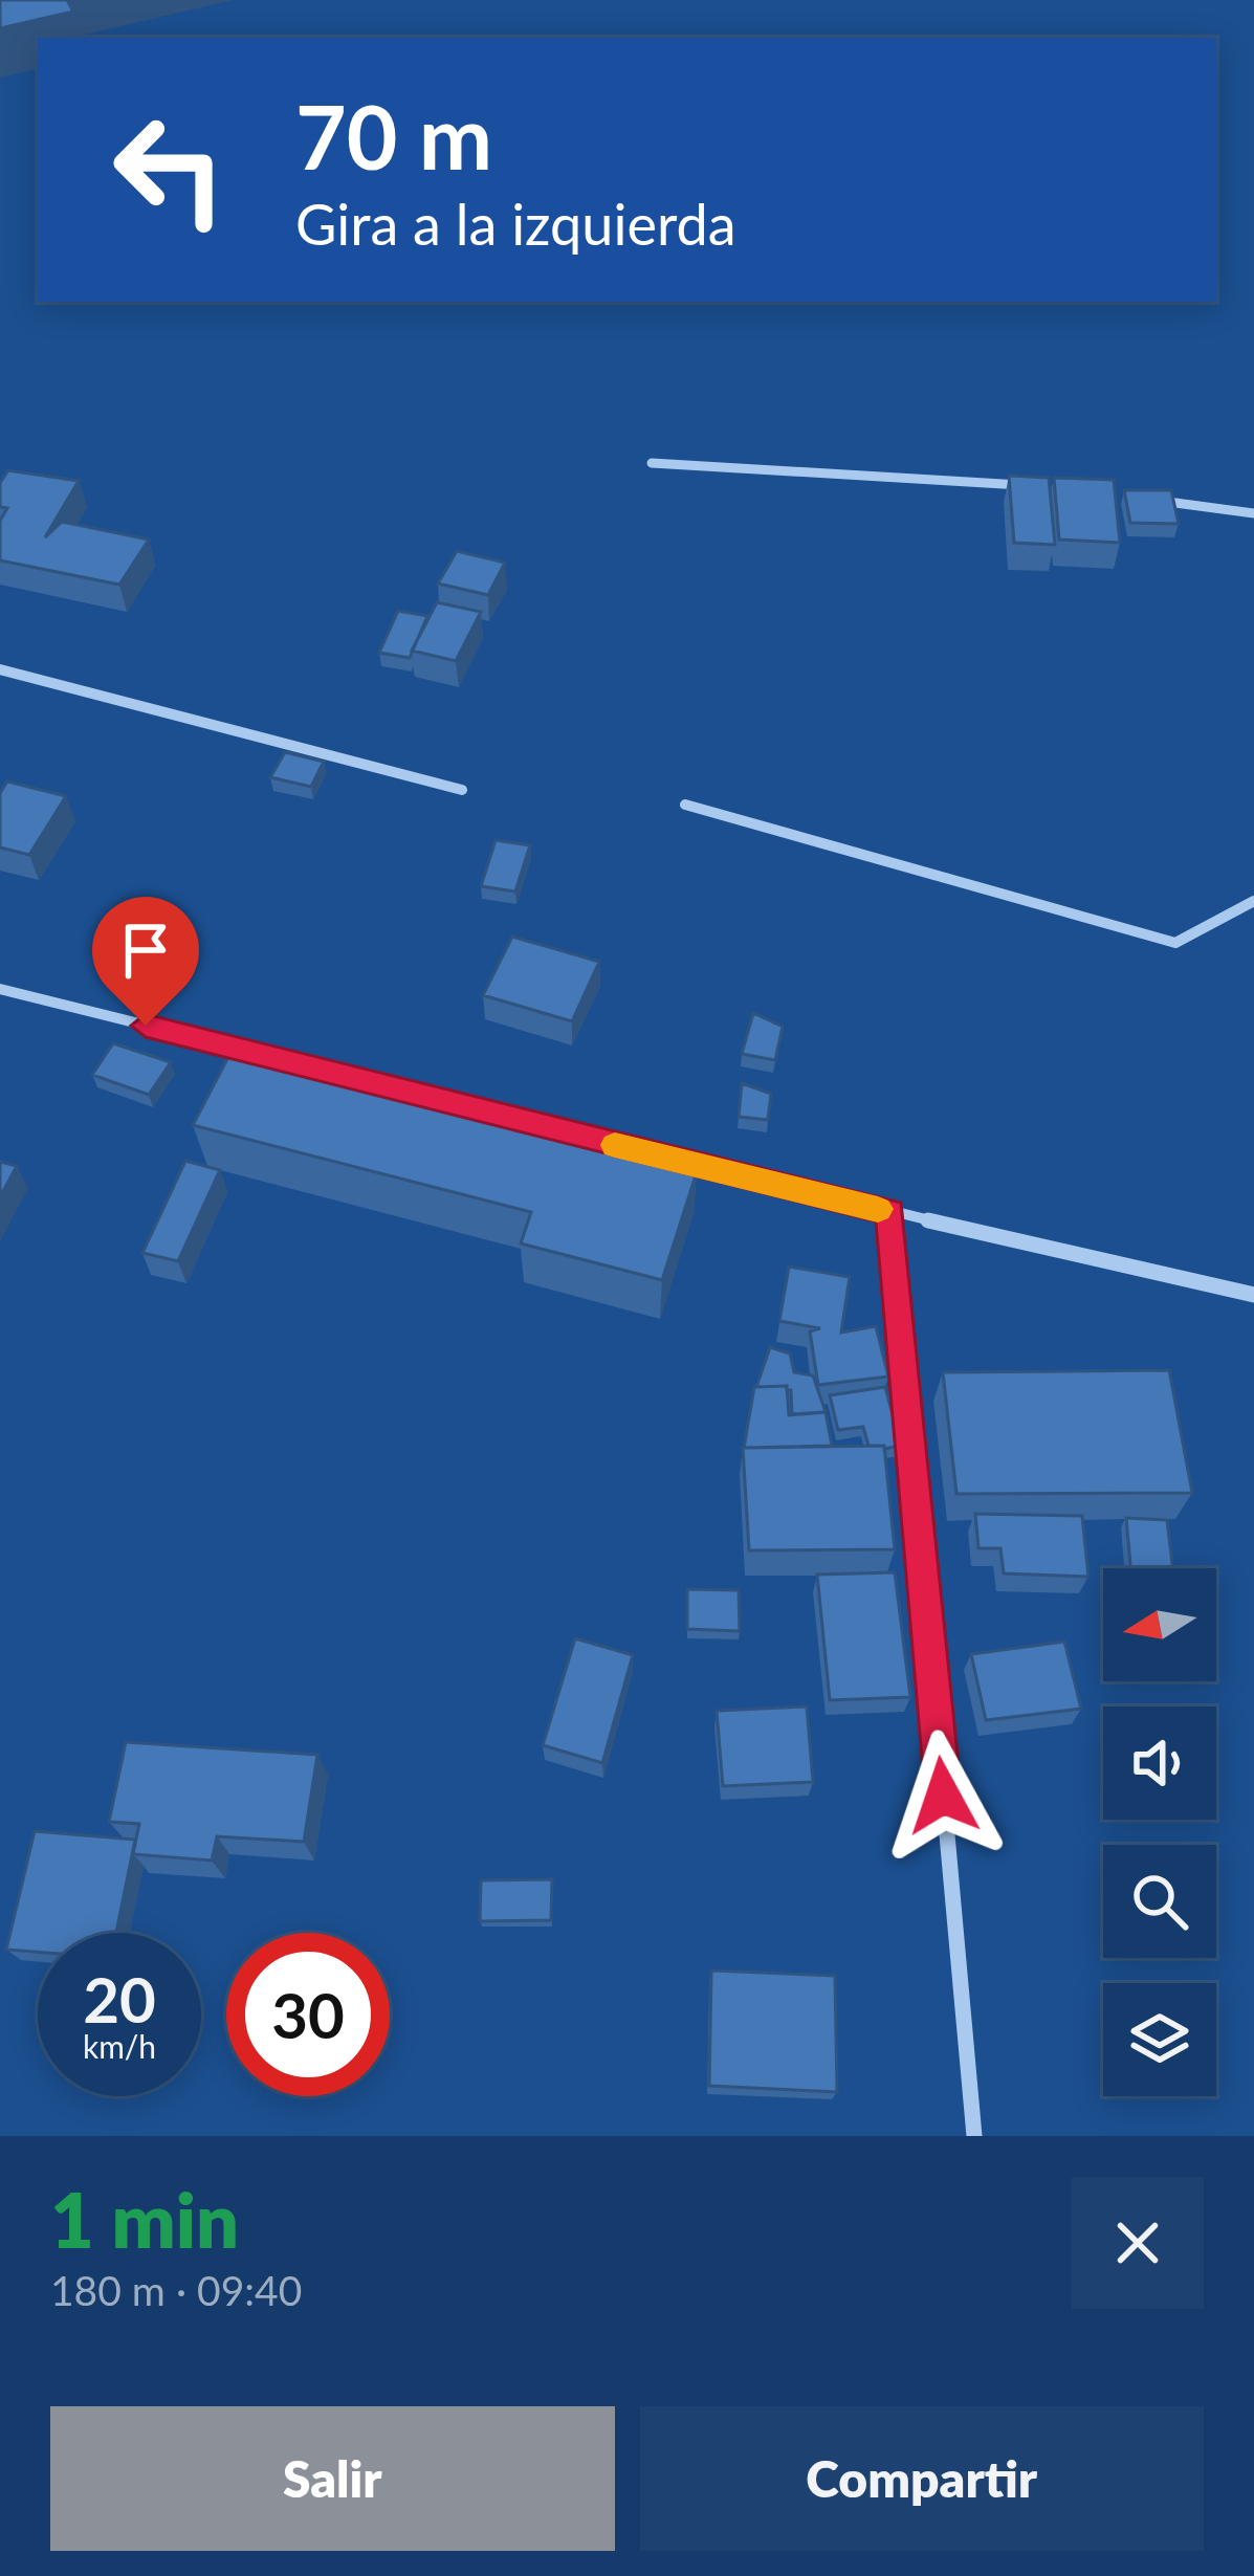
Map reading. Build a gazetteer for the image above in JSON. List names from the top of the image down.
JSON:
{
  "north": "left",
  "page": {
    "turn": ["70 m", "Gira a la izquierda"],
    "speed": "20 km/h",
    "limit": "30",
    "heading": ["1 min", "180 m · 09:40"],
    "buttons": ["Salir", "Compartir"]
  }
}
